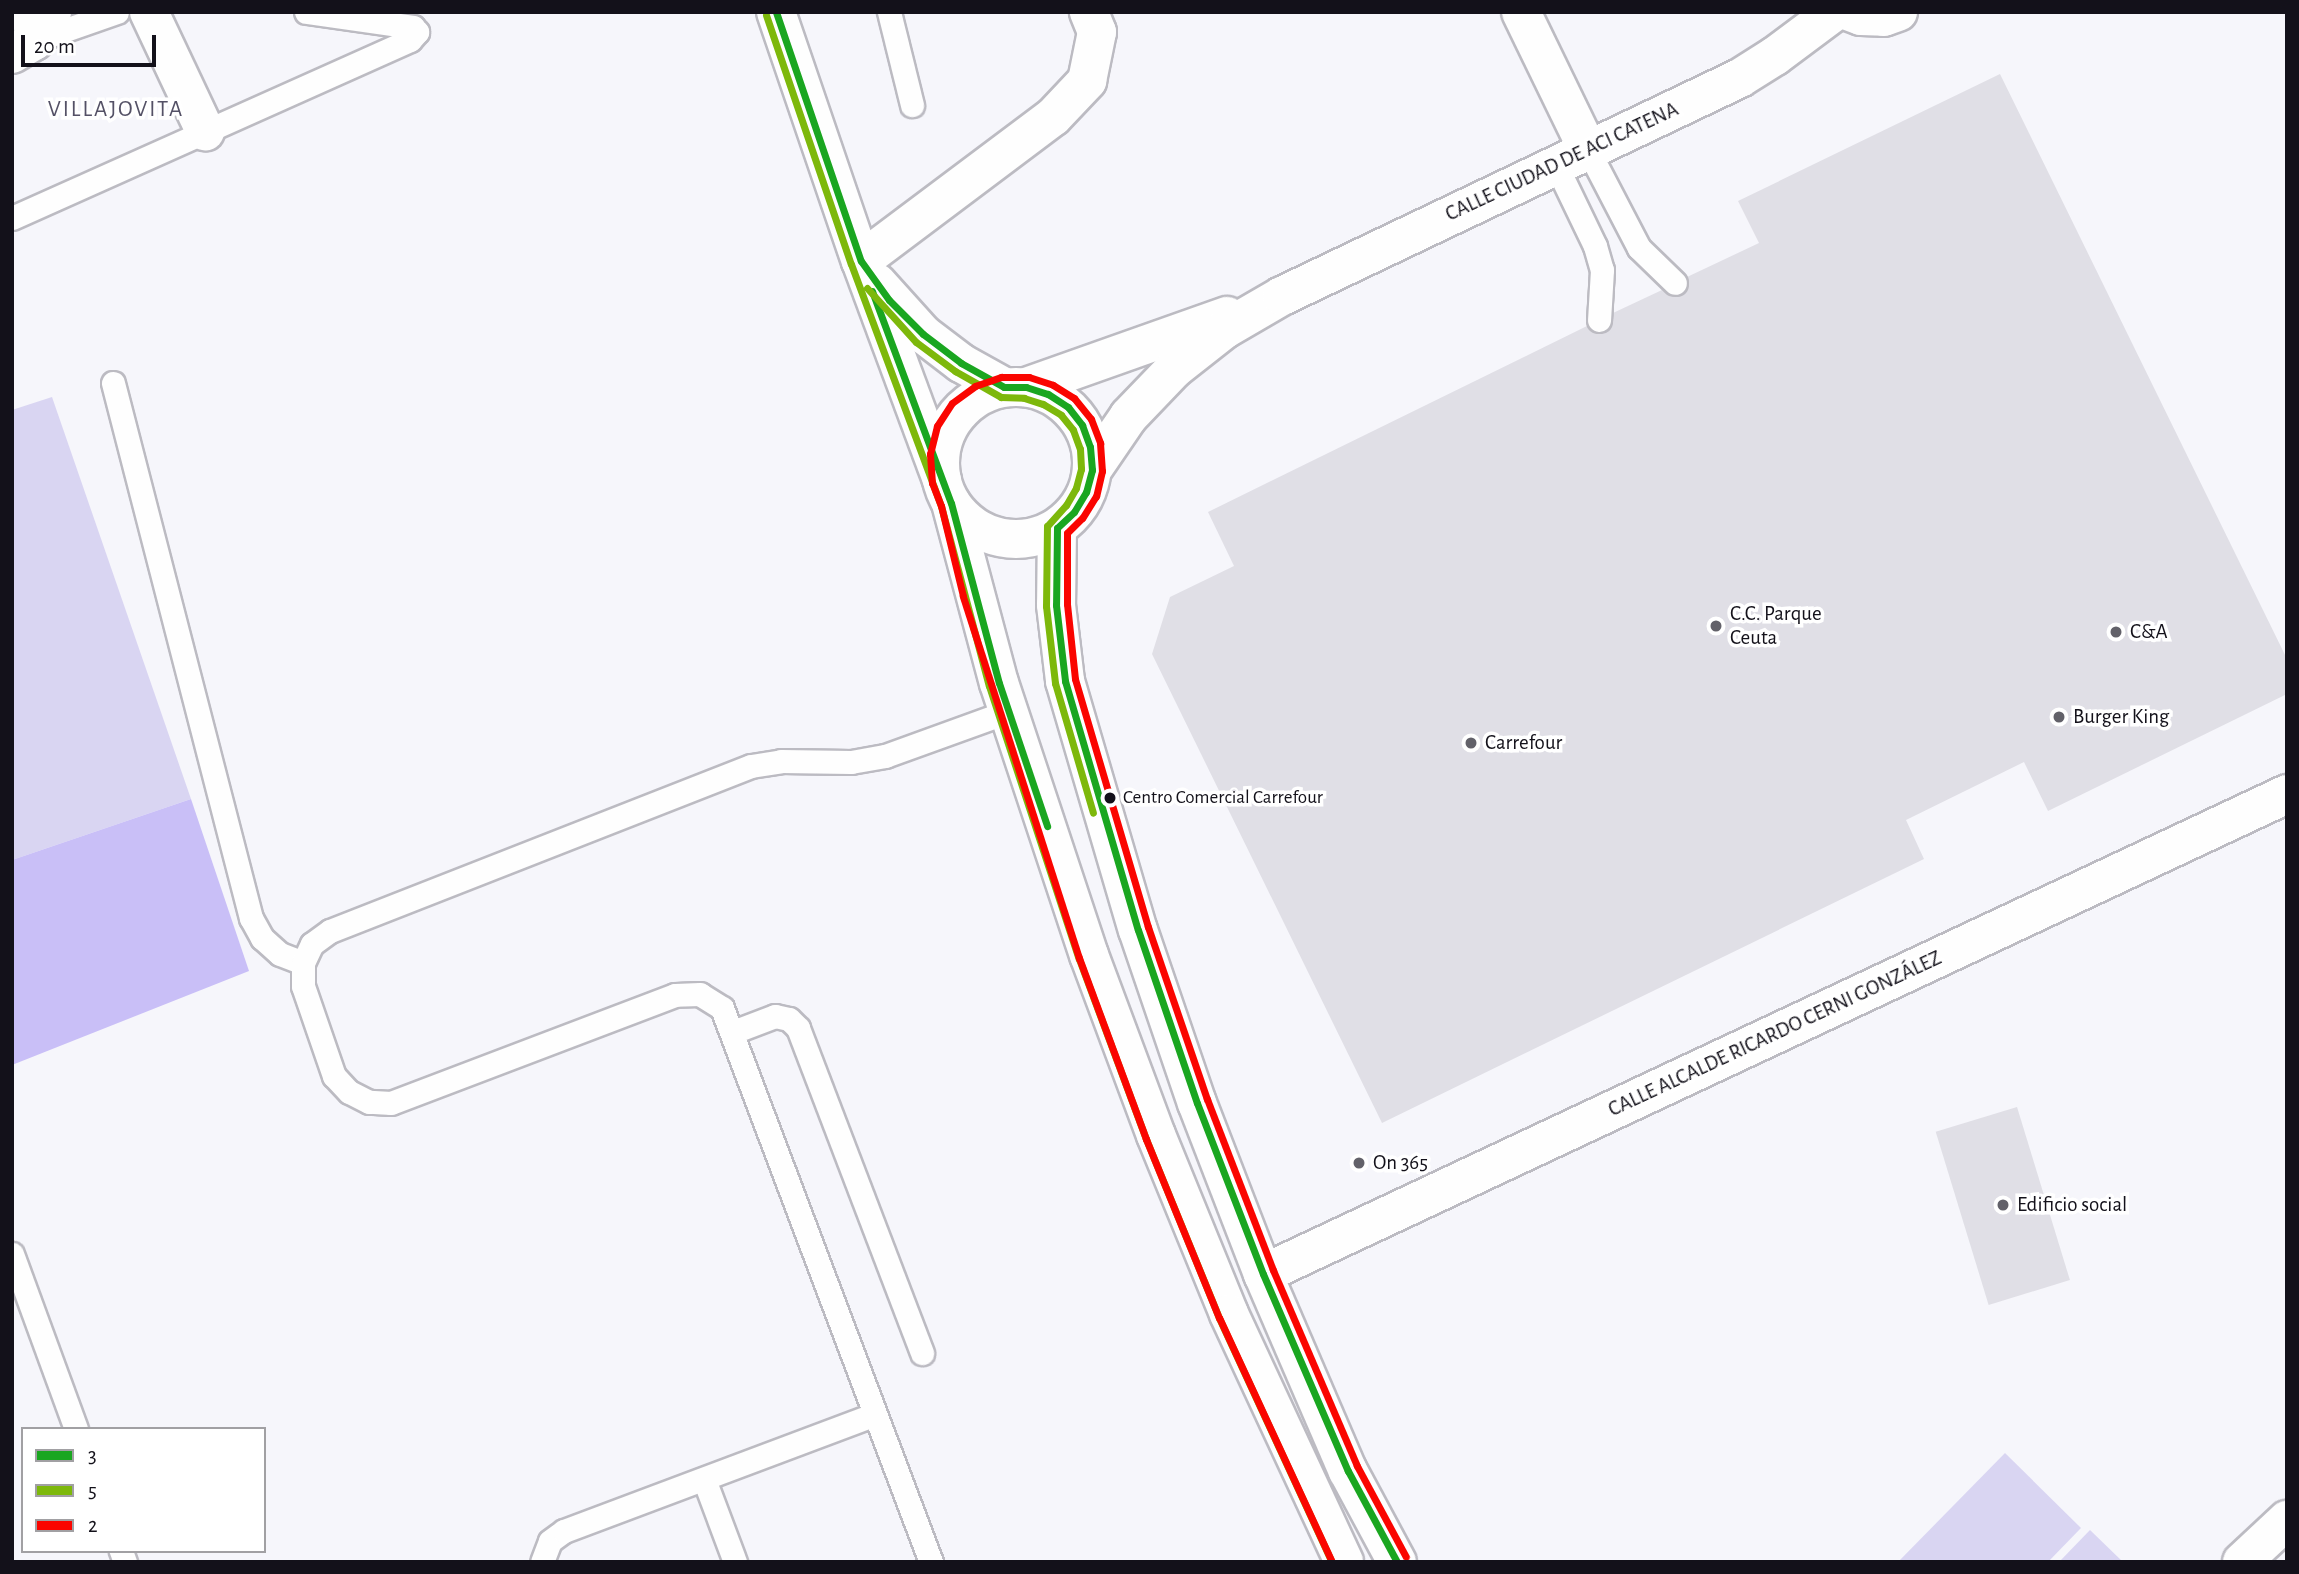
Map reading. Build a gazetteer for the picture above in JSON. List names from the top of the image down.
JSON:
{
  "streets": {
    "main road": ["CALLE CIUDAD DE ACI CATENA", "CALLE ALCALDE RICARDO CERNI GONZÁLEZ"]
  },
  "districts": ["VILLAJOVITA"],
  "places": [
    "C.C. Parque Ceuta",
    "C&A",
    "Burger King",
    "Carrefour",
    "Centro Comercial Carrefour",
    "On 365",
    "Edificio social"
  ],
  "lines": ["transit line 3", "transit line 5", "transit line 2"],
  "legend": ["3", "5", "2"],
  "scale_bar": "20 m"
}
